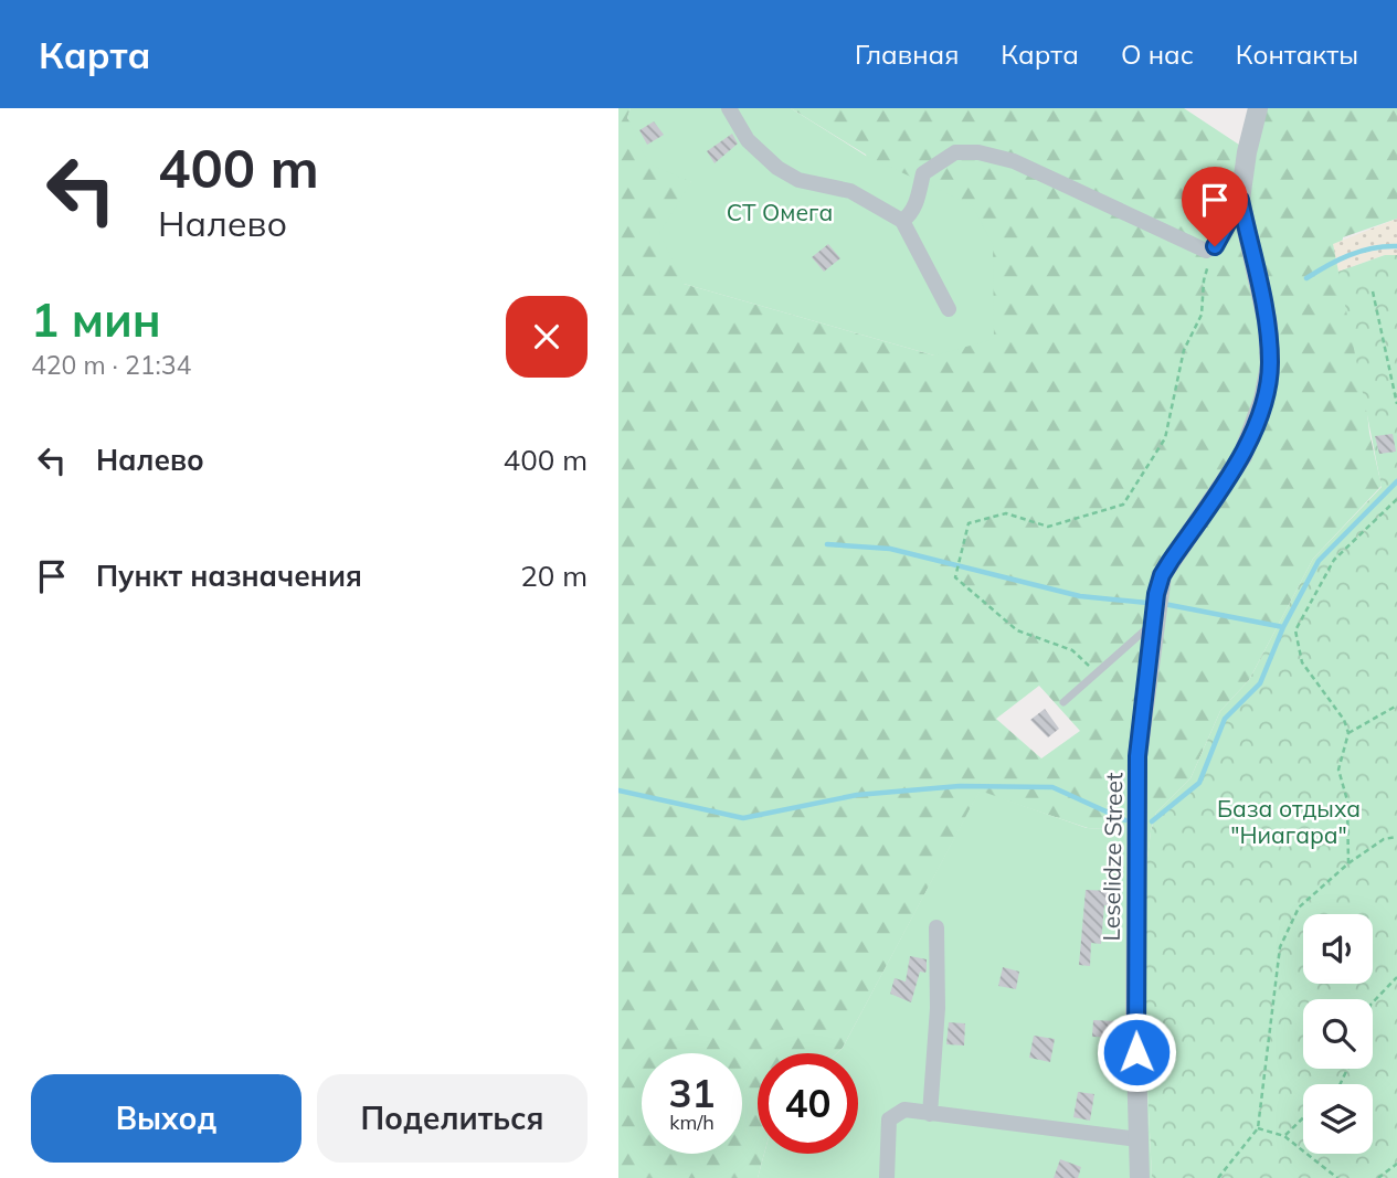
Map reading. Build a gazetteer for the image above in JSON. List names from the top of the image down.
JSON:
{
  "streets": {
    "street": ["Leselidze Street"]
  },
  "parks": ["СТ Омега", "База отдыха \"Ниагара\""],
  "page": {
    "header": "Карта",
    "nav": [
      "Главная",
      "Карта",
      "О нас",
      "Контакты"
    ],
    "turn": ["400 m", "Налево"],
    "heading": ["1 мин", "420 m · 21:34"],
    "list": [
      {
        "name": "Налево",
        "value": "400 m"
      },
      {
        "name": "Пункт назначения",
        "value": "20 m"
      }
    ],
    "speed": "31 km/h",
    "limit": "40",
    "buttons": ["Выход", "Поделиться"]
  }
}
